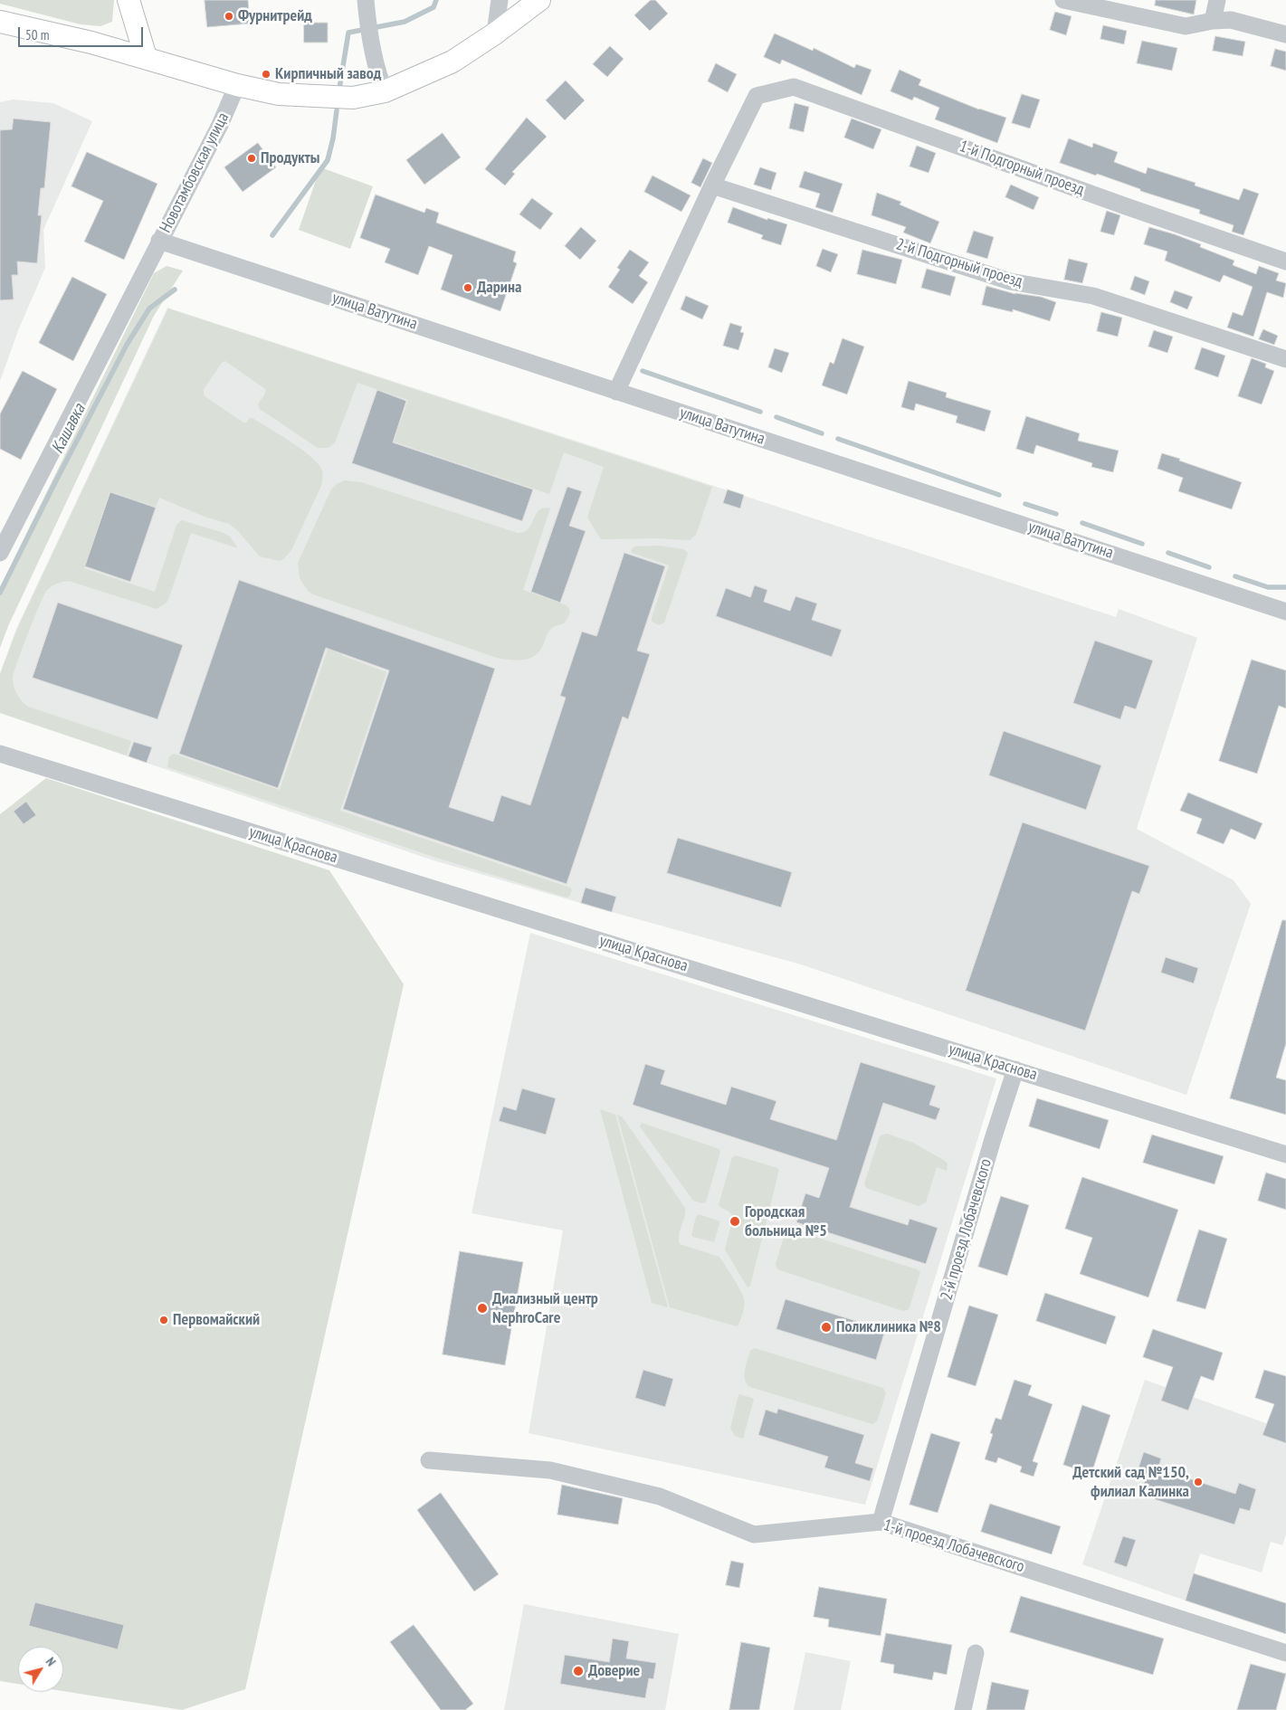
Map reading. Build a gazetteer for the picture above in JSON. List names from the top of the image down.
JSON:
{
  "streets": {
    "street": [
      "1-й Подгорный проезд",
      "Новотамбовская улица",
      "2-й Подгорный проезд",
      "улица Ватутина",
      "улица Краснова",
      "2-й проезд Лобачевского",
      "1-й проезд Лобачевского"
    ]
  },
  "crossings": [
    ["1-й Подгорный проезд", "2-й Подгорный проезд"],
    ["Новотамбовская улица", "улица Ватутина"],
    ["улица Краснова", "2-й проезд Лобачевского"],
    ["2-й проезд Лобачевского", "1-й проезд Лобачевского"]
  ],
  "water": ["Кашавка"],
  "places": [
    "Фурнитрейд",
    "Кирпичный завод",
    "Продукты",
    "Дарина",
    "Городская больница №5",
    "Диализный центр NephroCare",
    "Первомайский",
    "Поликлиника №8",
    "Детский сад №150, филиал Калинка",
    "Доверие"
  ],
  "scale_bar": "50 m",
  "north": "top right"
}
